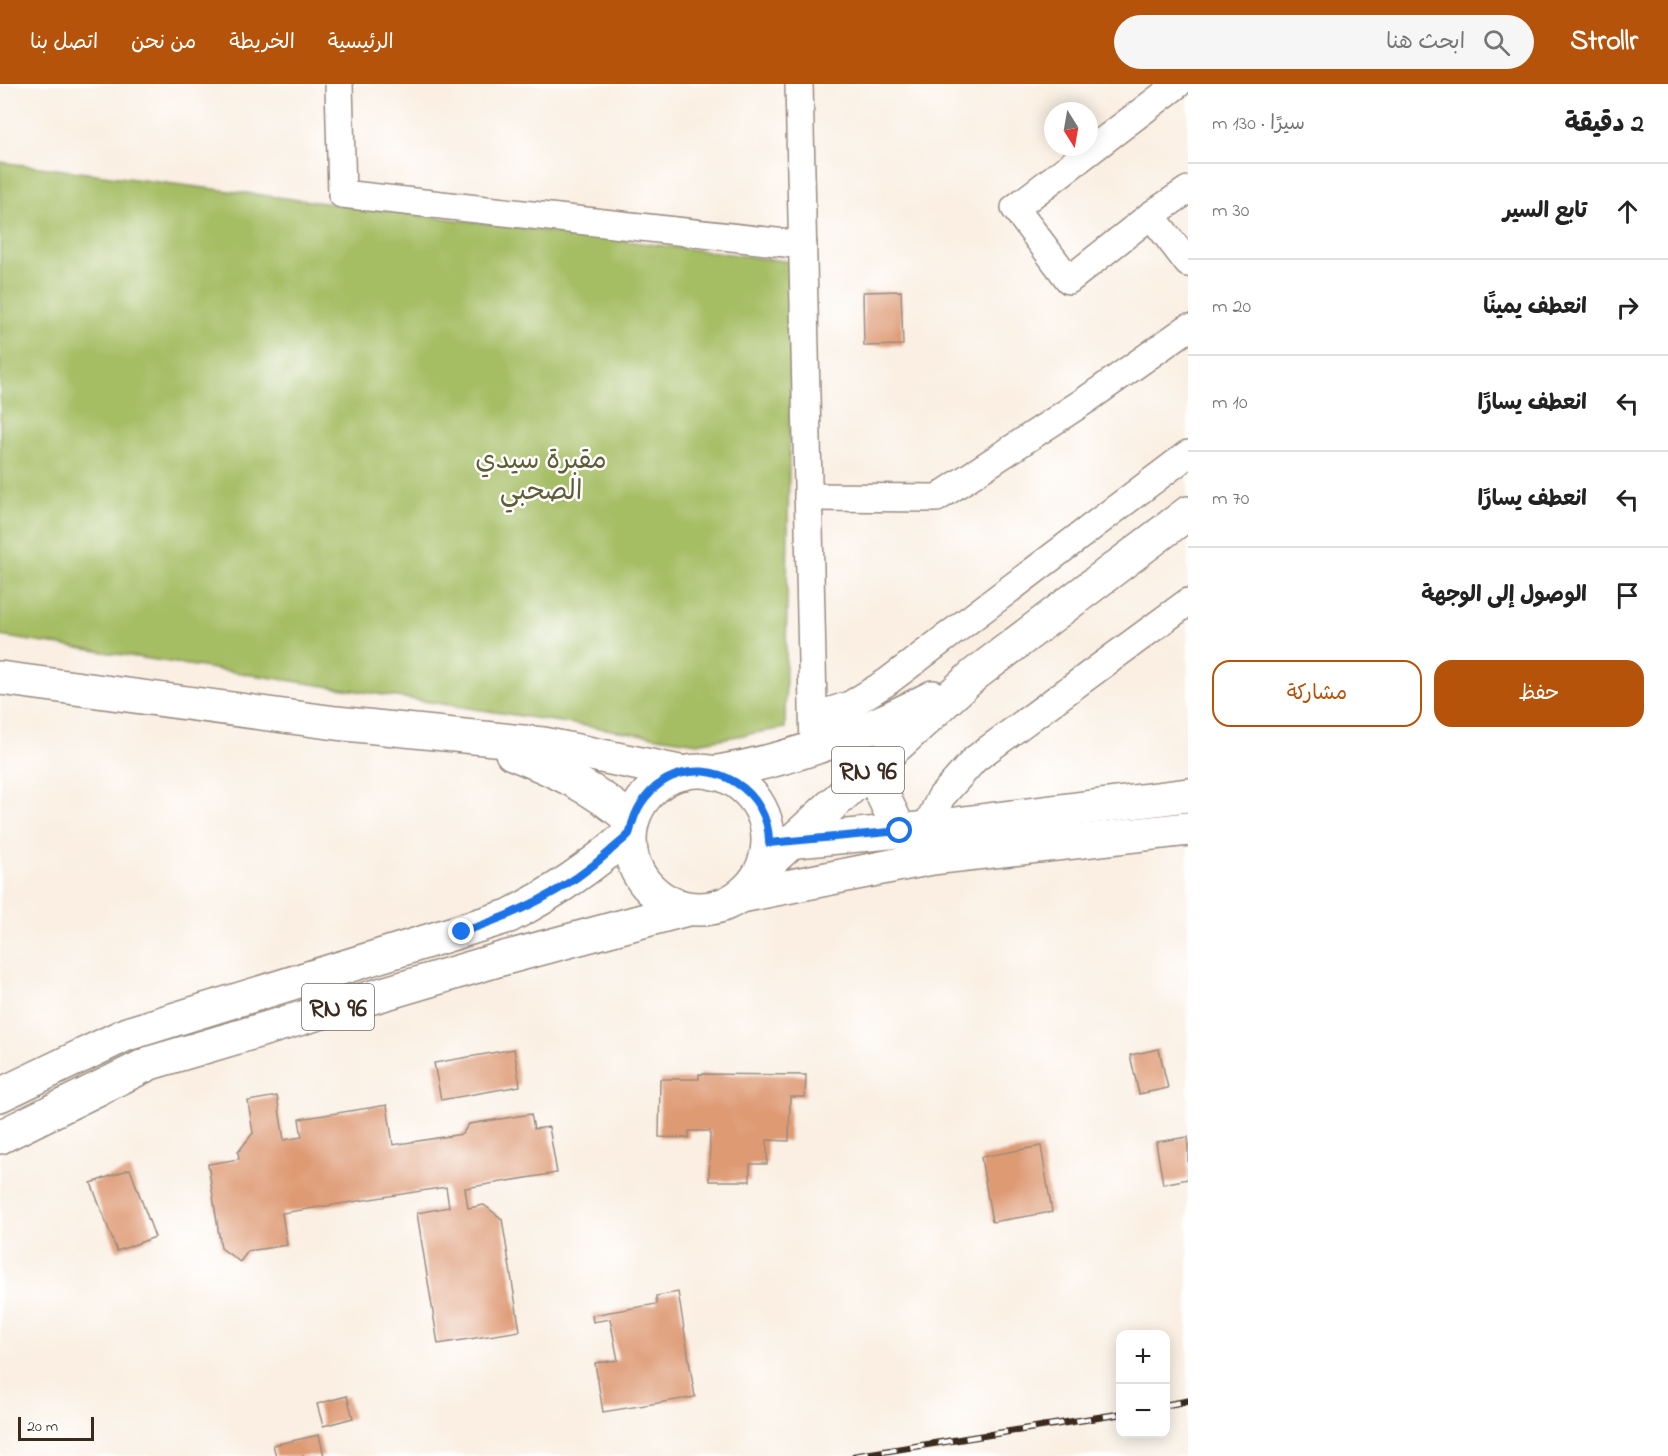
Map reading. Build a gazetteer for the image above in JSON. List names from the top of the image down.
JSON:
{
  "streets": {
    "main road": ["RN 96"]
  },
  "parks": ["مقبرة سيدي الصحبي"],
  "scale_bar": "20 m",
  "north": "bottom",
  "page": {
    "header": "Strollr",
    "search": "ابحث هنا",
    "nav": [
      "الرئيسية",
      "الخريطة",
      "من نحن",
      "اتصل بنا"
    ],
    "heading": ["2 دقيقة", "سيرًا · 130 m"],
    "list": [
      ["تابع السير", "30 m"],
      ["انعطف يمينًا", "20 m"],
      ["انعطف يسارًا", "10 m"],
      ["انعطف يسارًا", "70 m"],
      "الوصول إلى الوجهة"
    ],
    "buttons": ["حفظ", "مشاركة"],
    "map_buttons": ["+", "−"],
    "scale": "20 m"
  }
}
